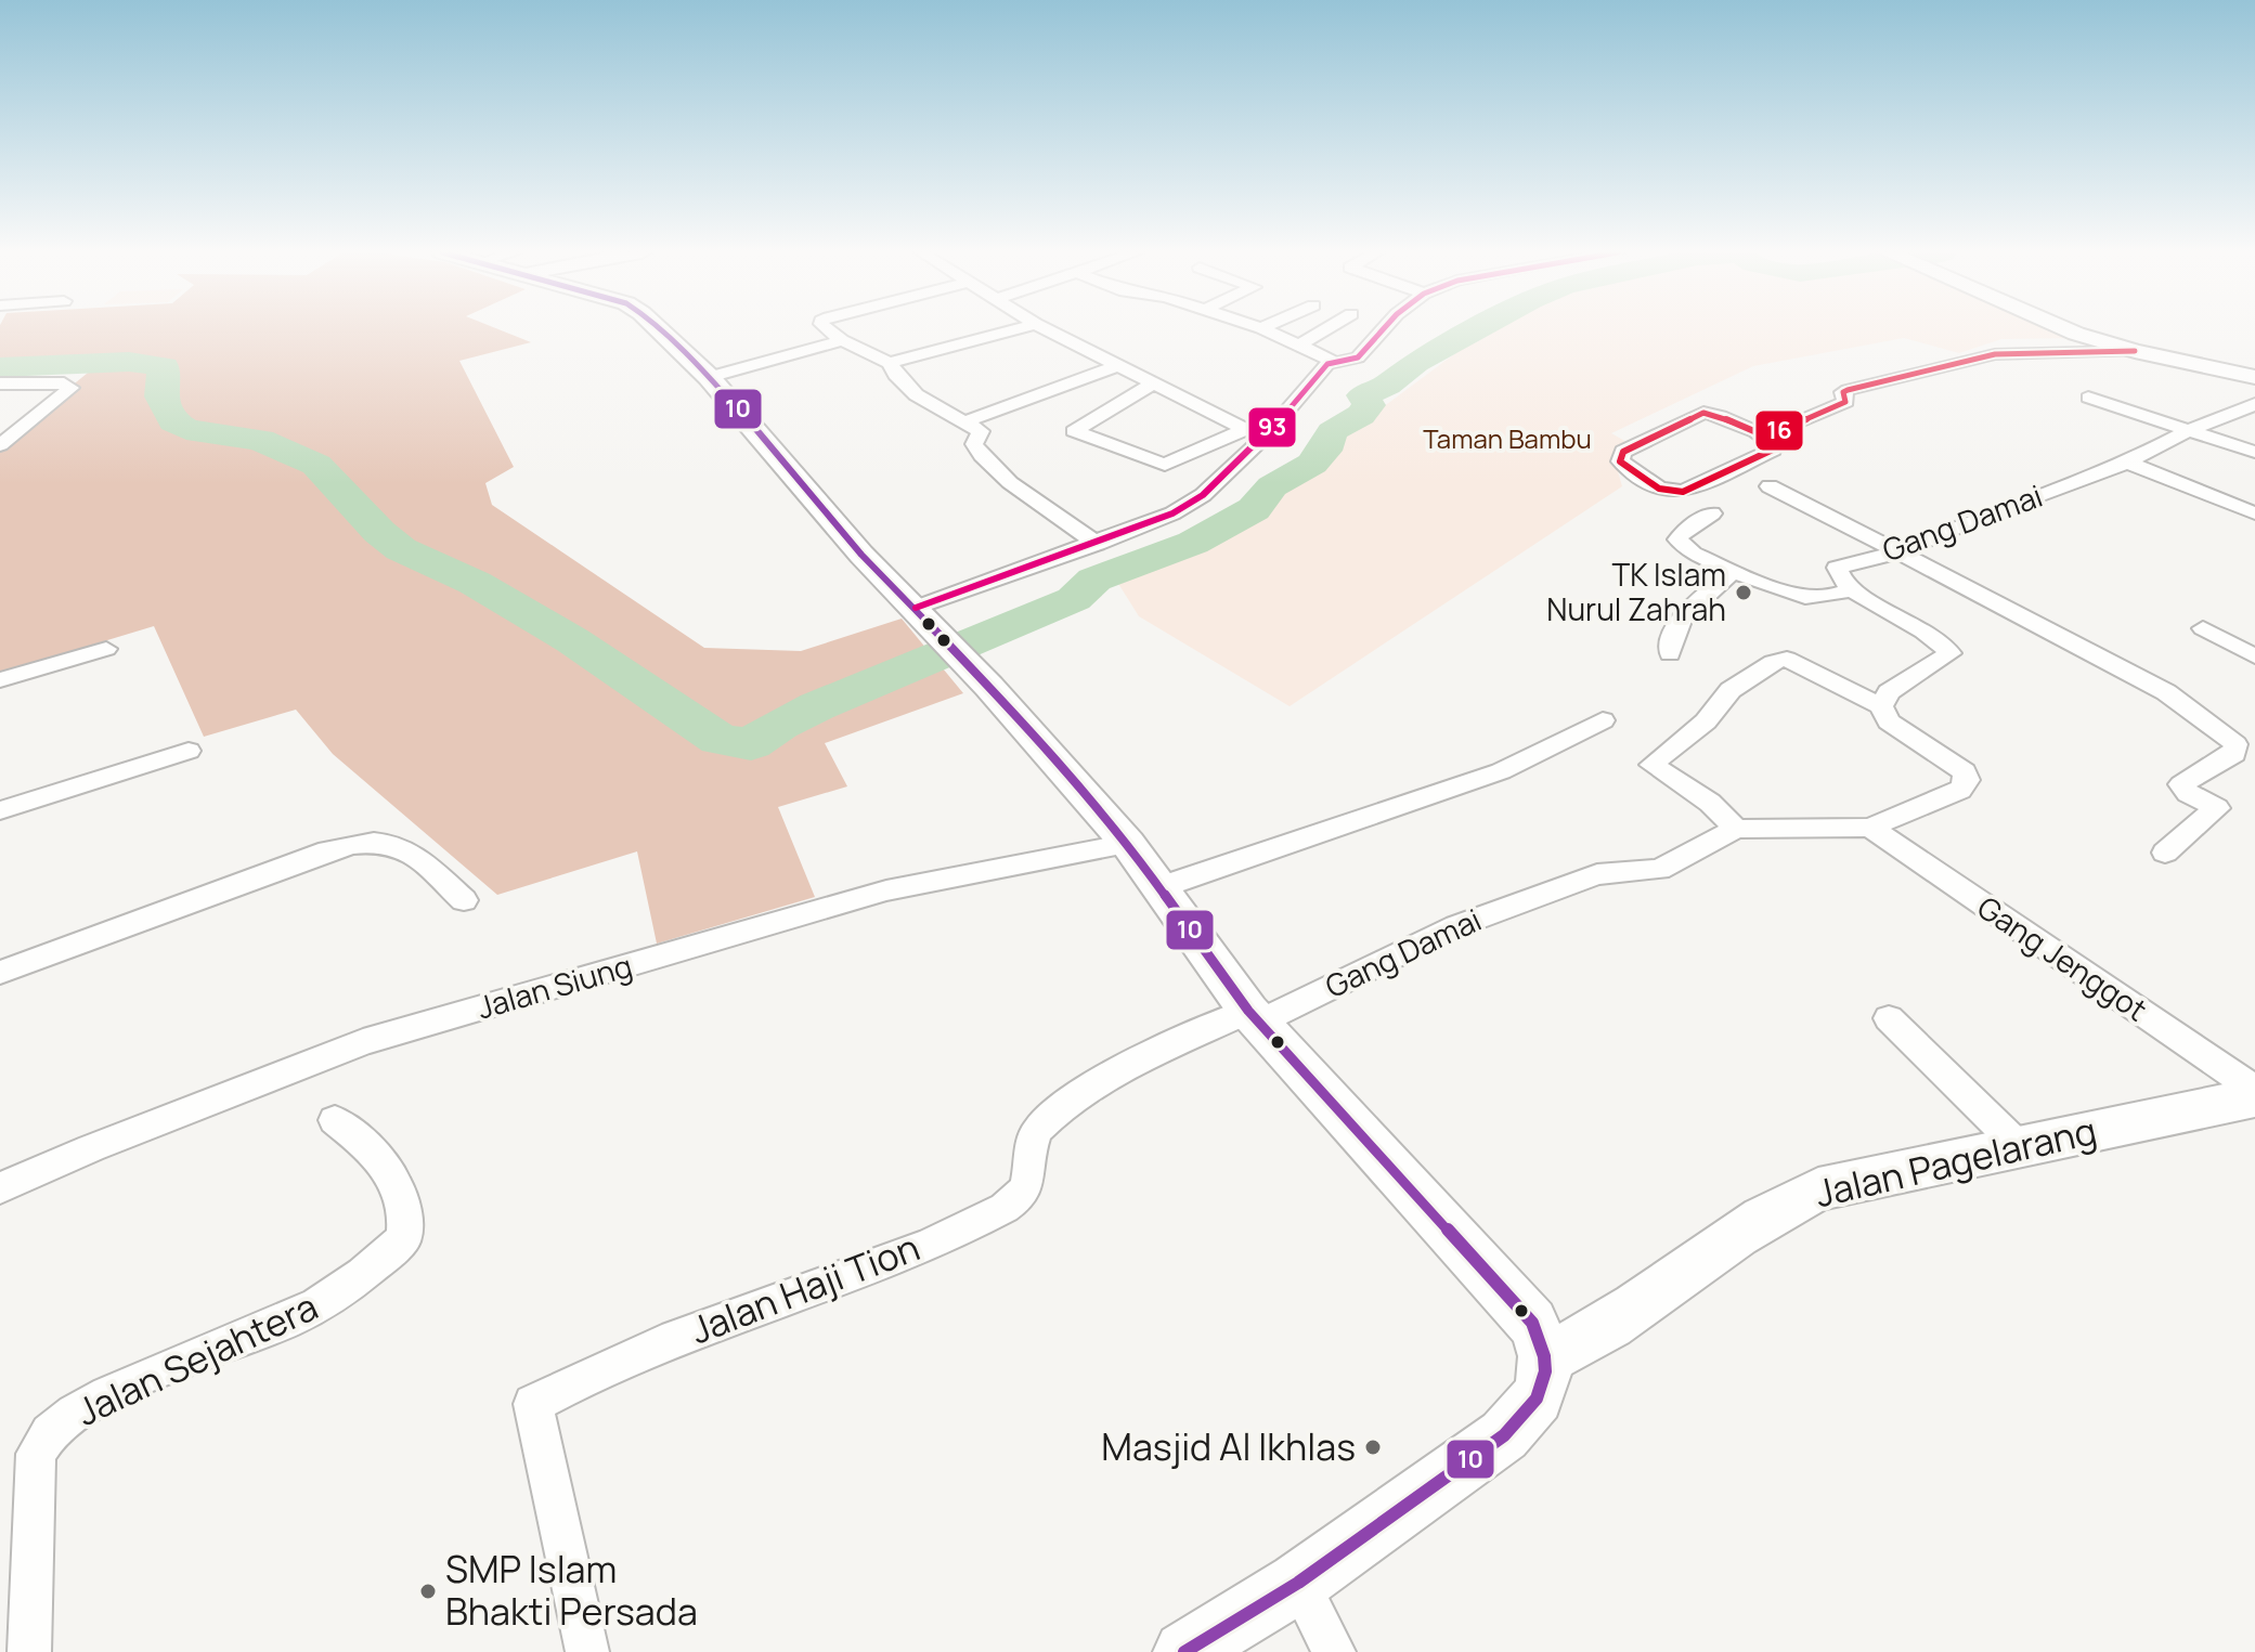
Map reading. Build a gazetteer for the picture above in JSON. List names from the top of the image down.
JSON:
{
  "streets": {
    "main road": ["Jalan Pagelarang"],
    "street": [
      "Gang Damai",
      "Gang Jenggot",
      "Jalan Siung",
      "Jalan Haji Tion",
      "Jalan Sejahtera"
    ]
  },
  "crossings": [
    ["Gang Damai", "Gang Jenggot"],
    ["Gang Damai", "Jalan Haji Tion"]
  ],
  "parks": ["Taman Bambu"],
  "places": ["TK Islam Nurul Zahrah", "Masjid Al Ikhlas", "SMP Islam Bhakti Persada"],
  "lines": ["transit line 10", "transit line 93", "transit line 16"]
}
